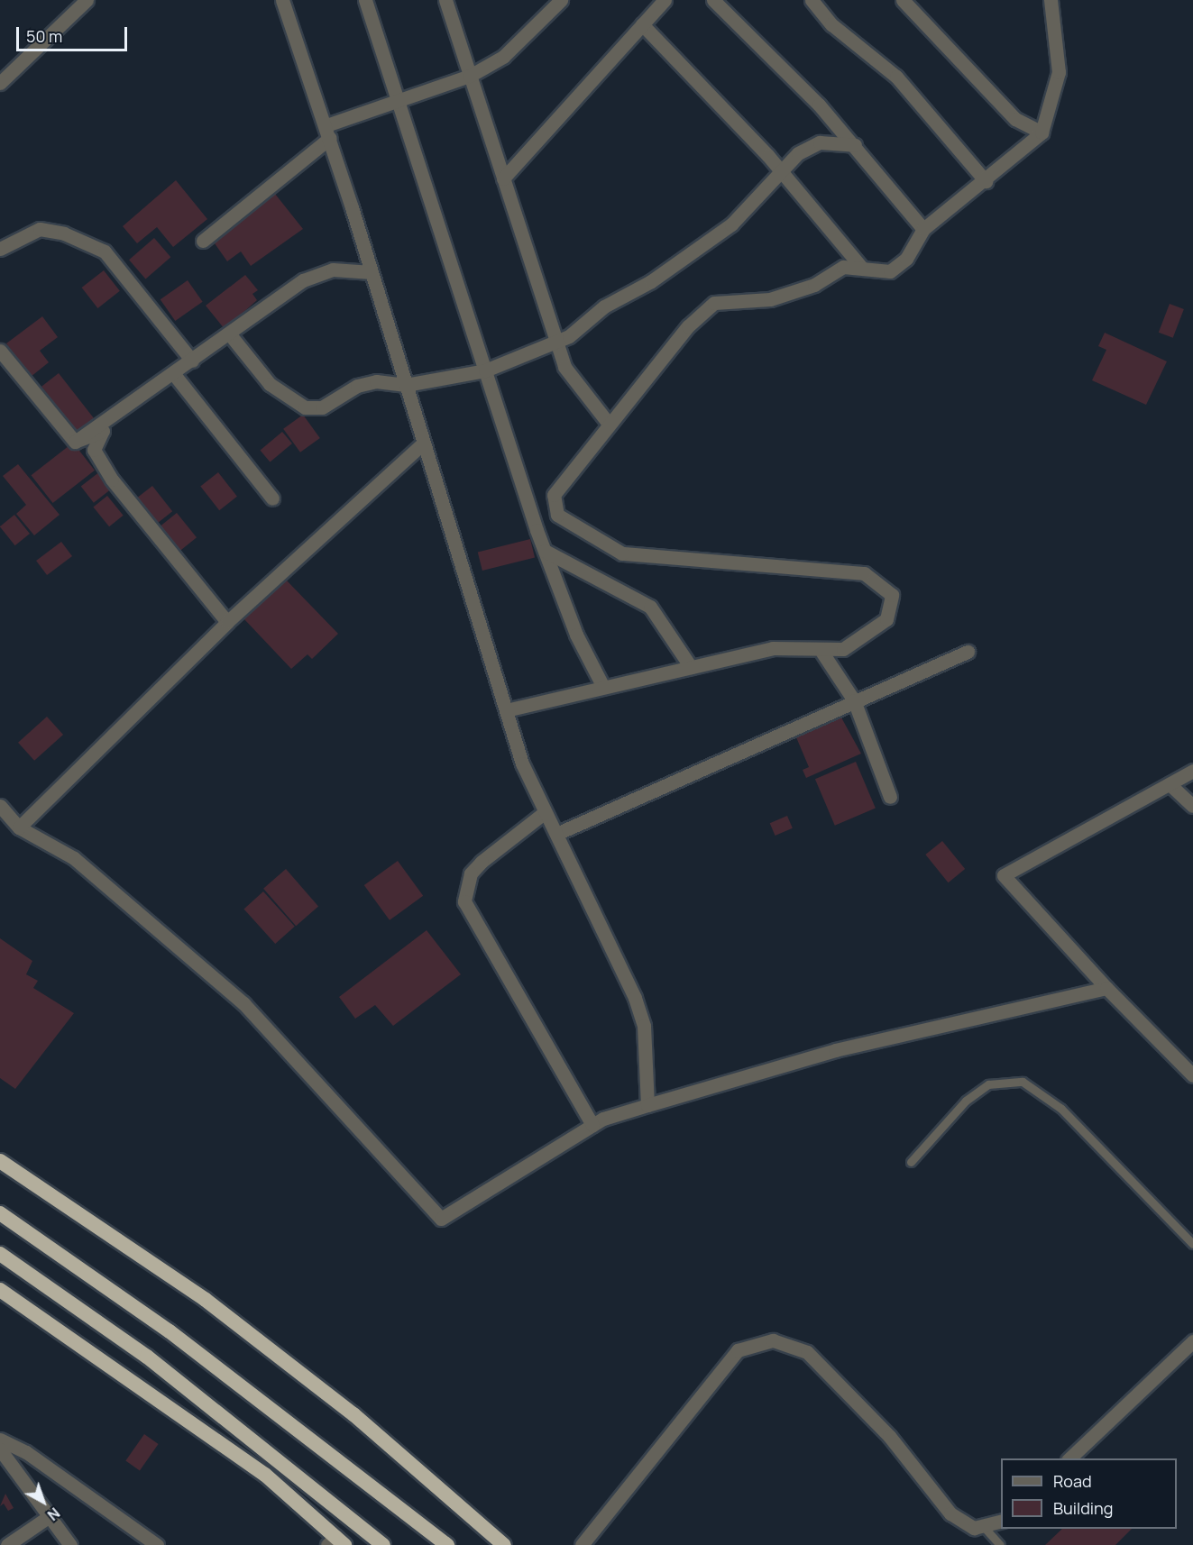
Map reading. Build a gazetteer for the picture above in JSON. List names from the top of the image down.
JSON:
{
  "legend": ["Road", "Building"],
  "scale_bar": "50 m",
  "north": "bottom right"
}
